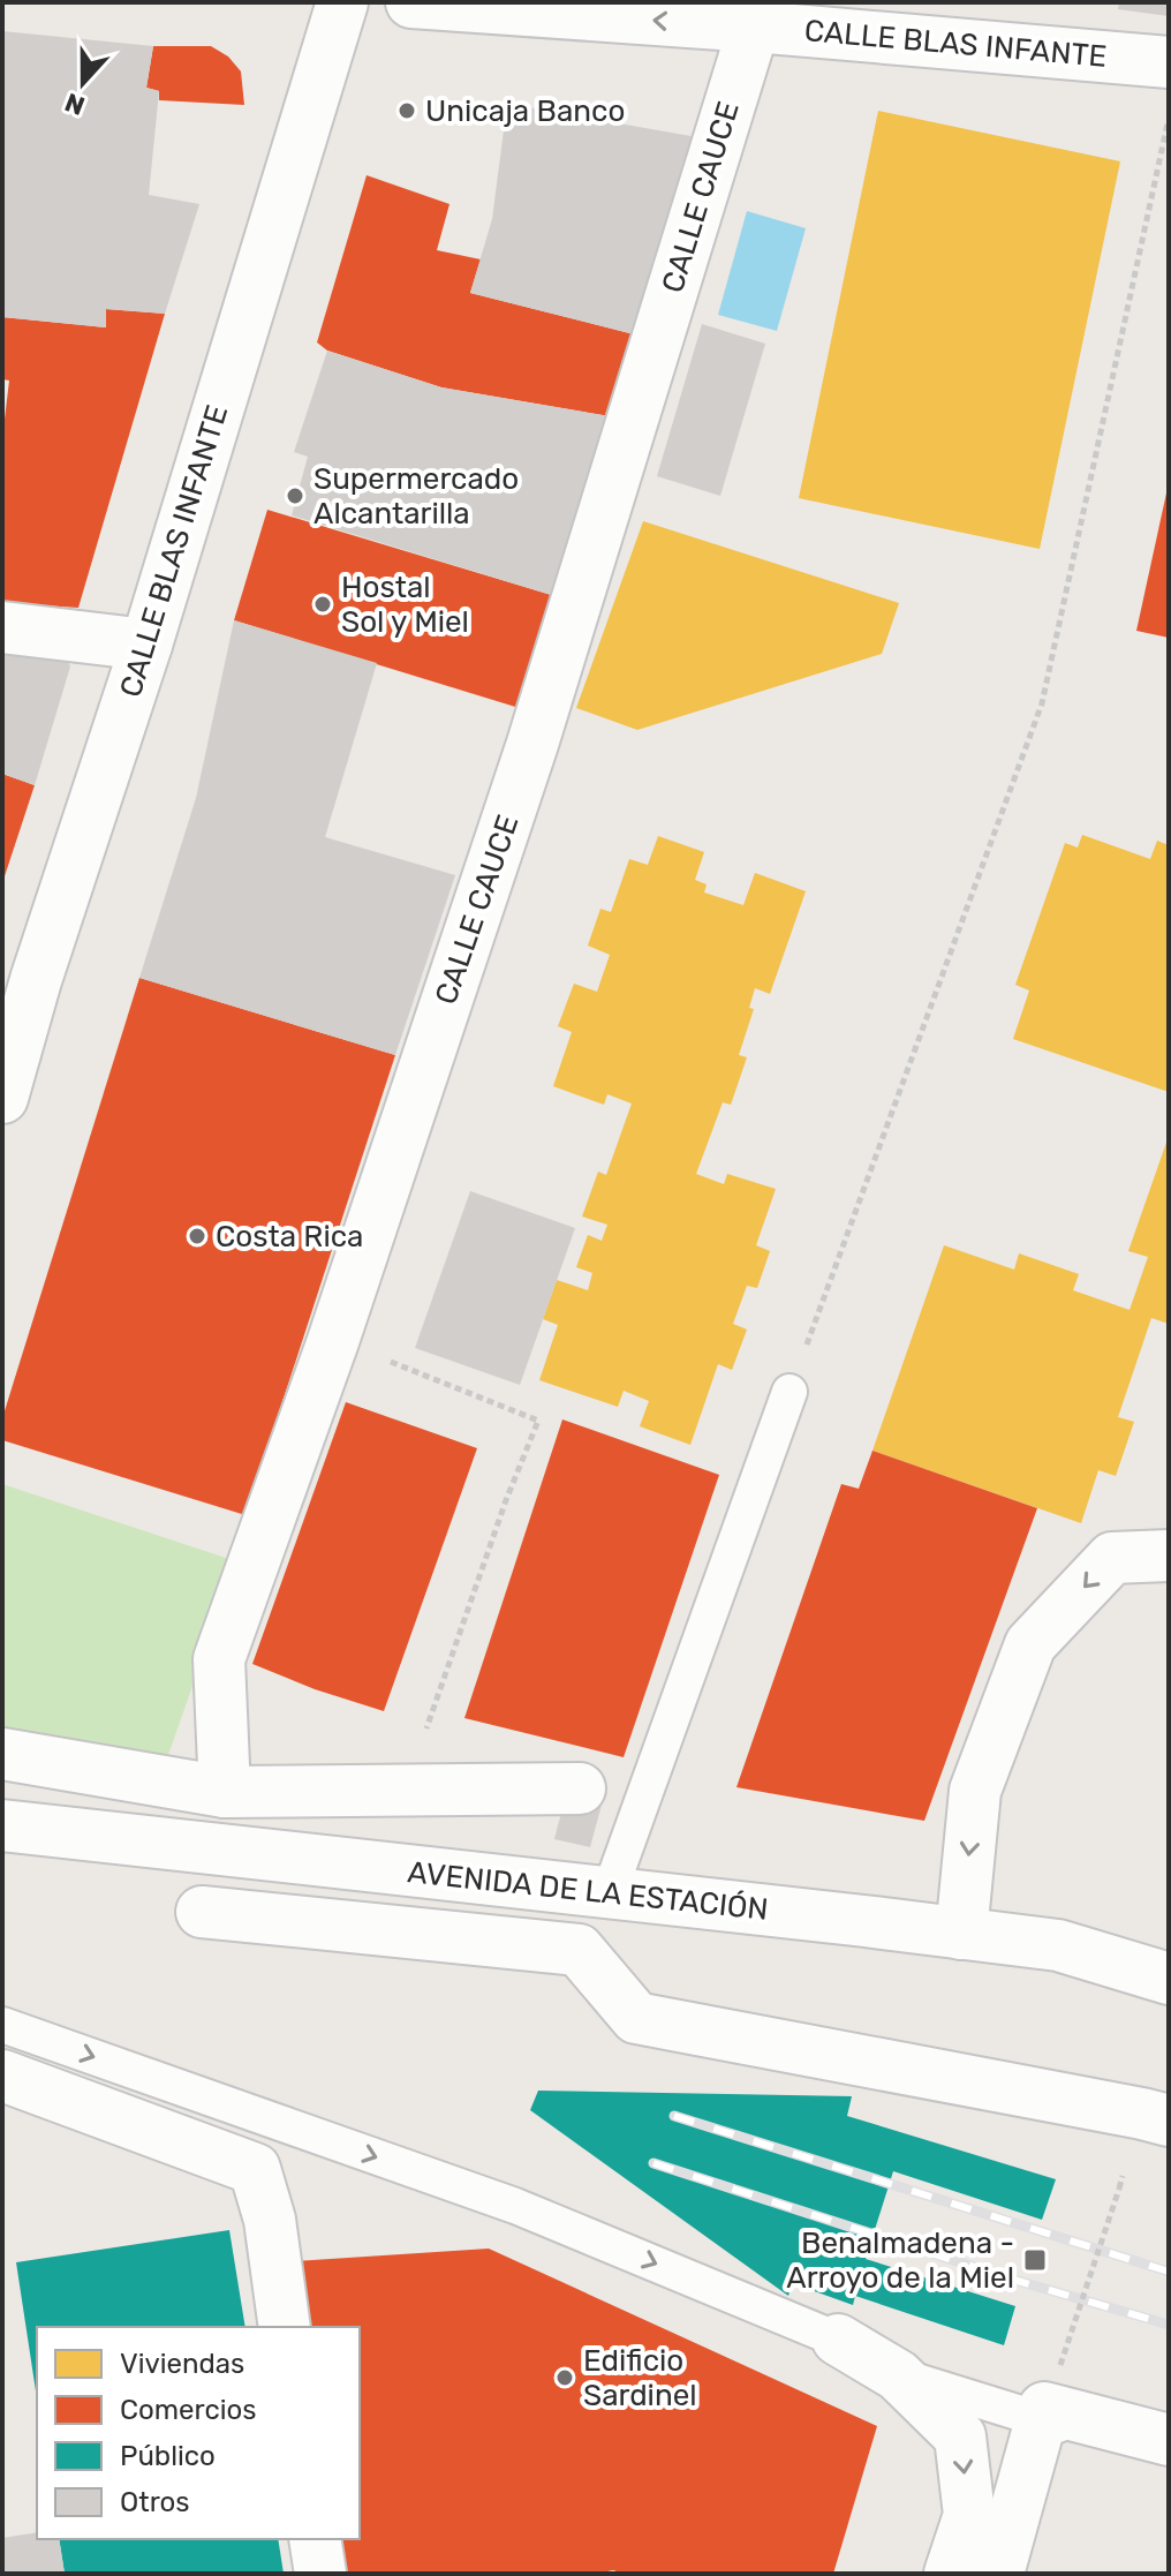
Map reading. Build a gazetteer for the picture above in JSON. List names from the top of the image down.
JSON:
{
  "streets": {
    "street": ["CALLE BLAS INFANTE", "CALLE CAUCE", "AVENIDA DE LA ESTACIÓN"]
  },
  "crossings": [
    ["CALLE BLAS INFANTE", "CALLE CAUCE"]
  ],
  "places": {
    "other": [
      "Unicaja Banco",
      "Supermercado Alcantarilla",
      "Hostal Sol y Miel",
      "Costa Rica",
      "Edificio Sardinel"
    ],
    "transit": ["Benalmadena - Arroyo de la Miel"]
  },
  "legend": [
    "Viviendas",
    "Comercios",
    "Público",
    "Otros"
  ],
  "north": "bottom"
}
